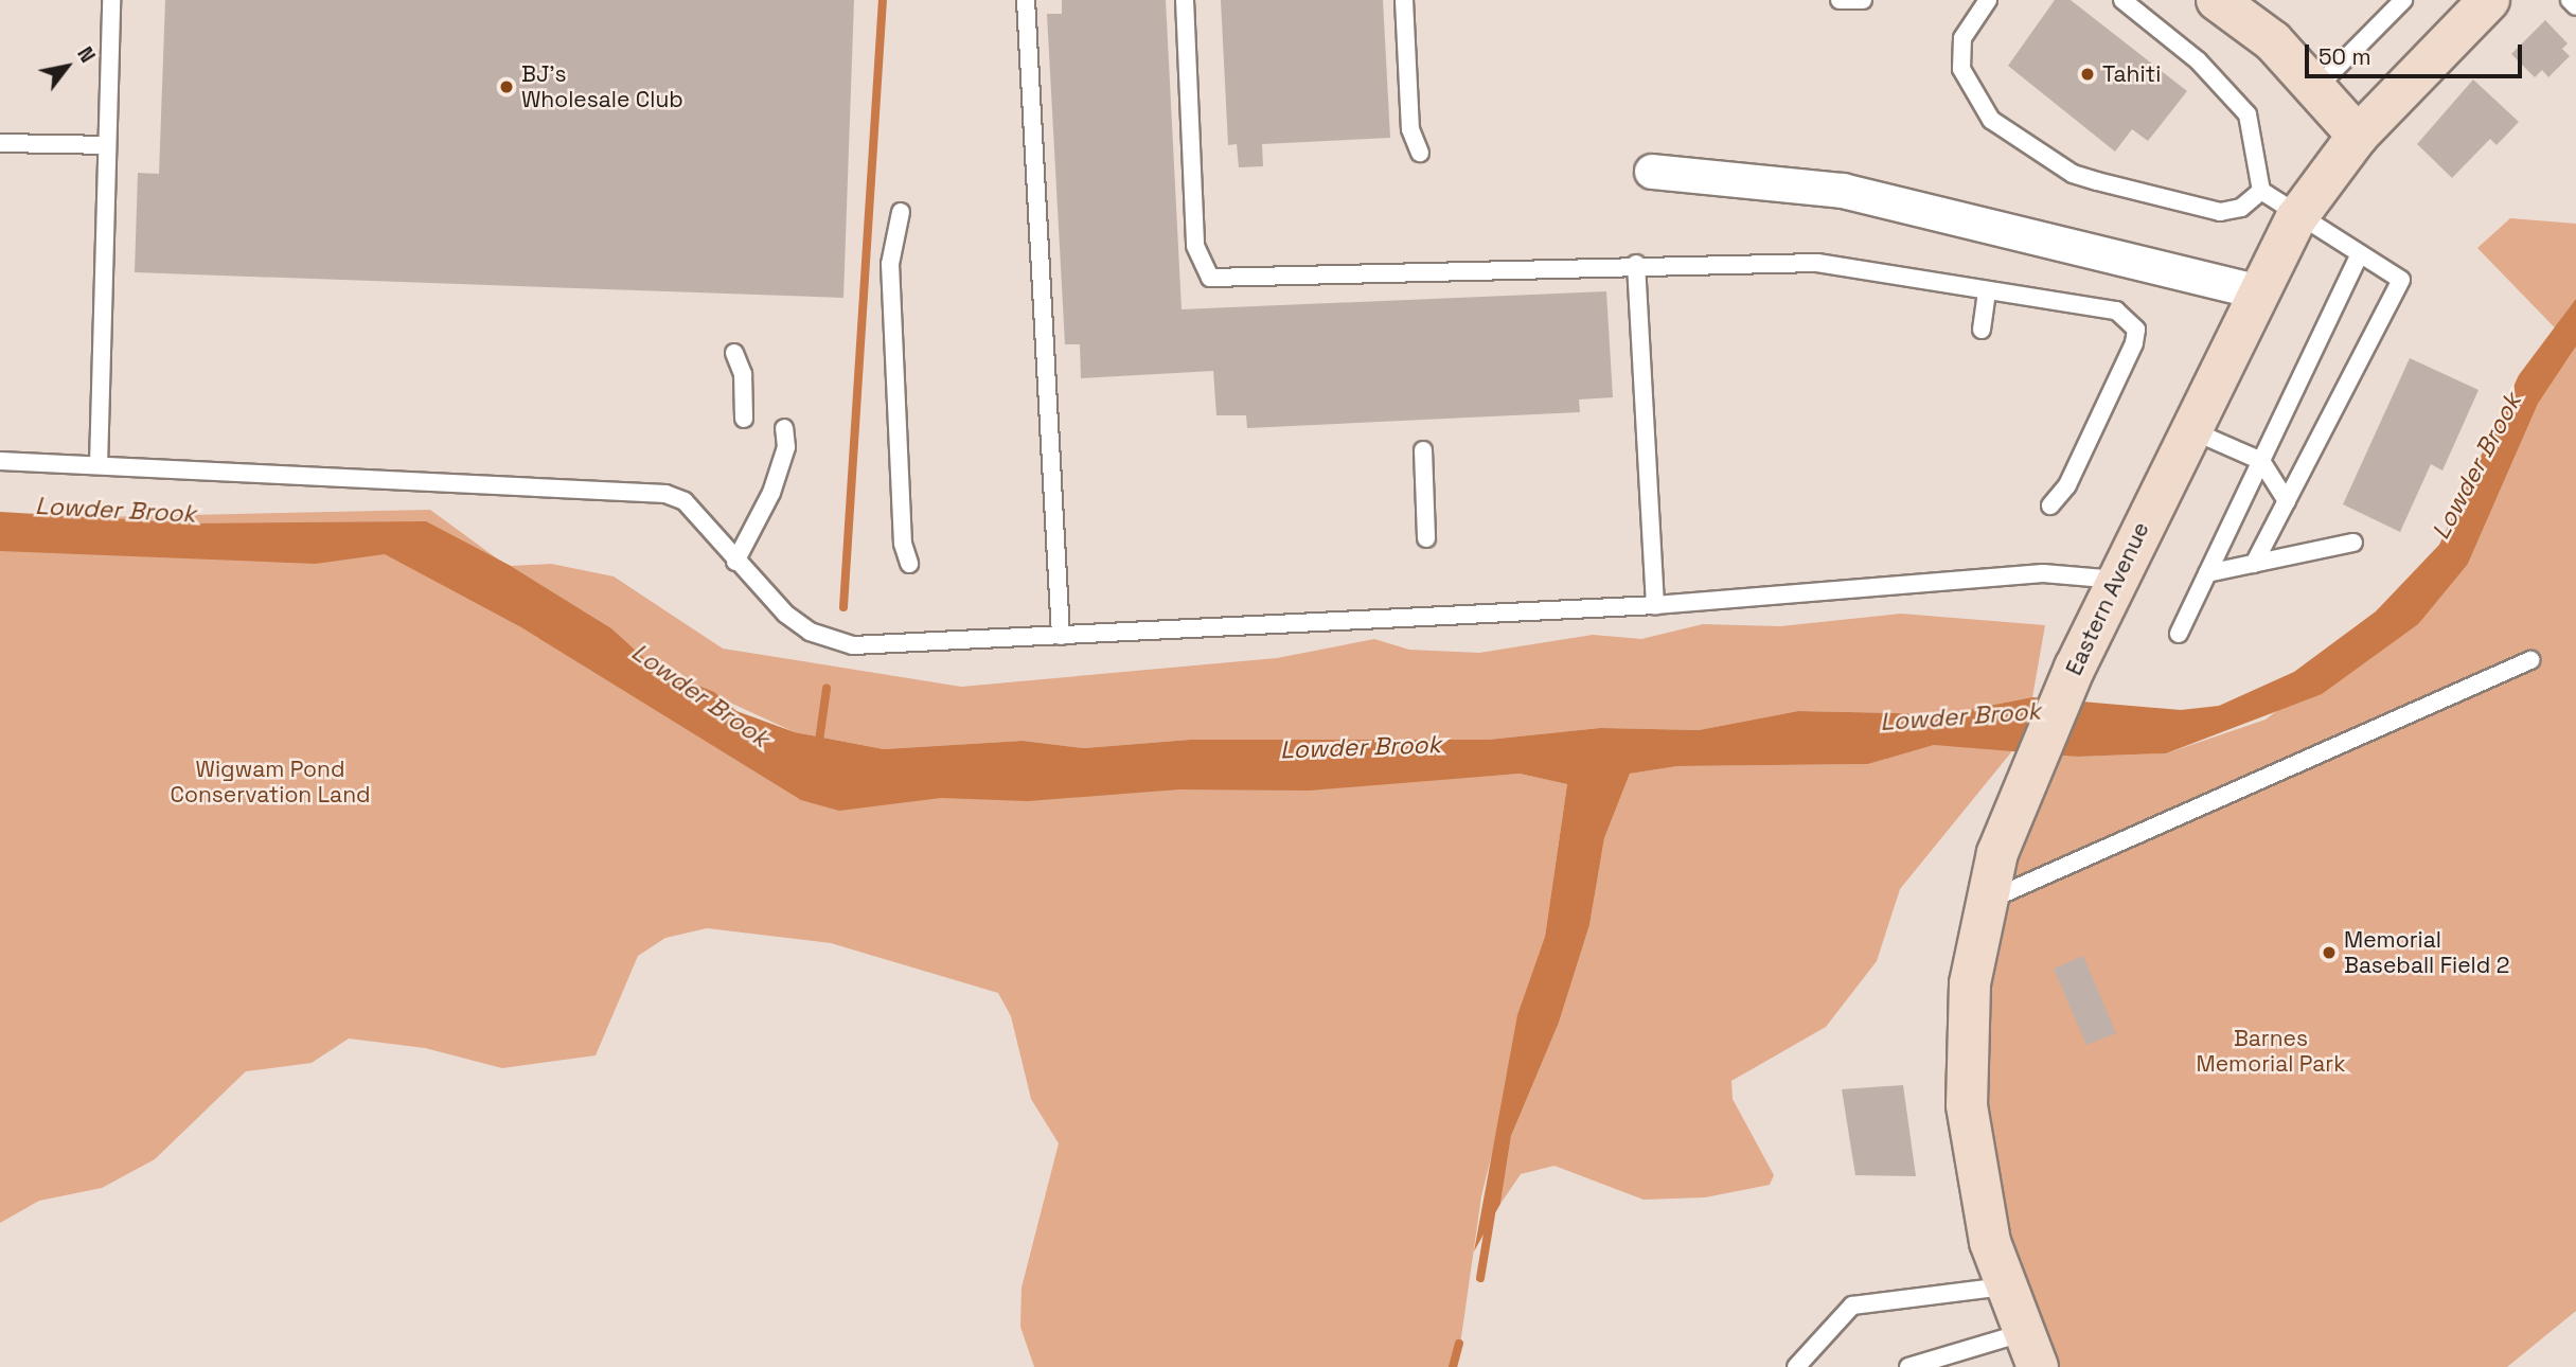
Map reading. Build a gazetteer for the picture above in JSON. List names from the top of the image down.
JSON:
{
  "streets": {
    "main road": ["Eastern Avenue"]
  },
  "water": ["Lowder Brook"],
  "parks": ["Wigwam Pond Conservation Land", "Barnes Memorial Park"],
  "places": ["Tahiti", "BJ's Wholesale Club", "Memorial Baseball Field 2"],
  "scale_bar": "50 m",
  "north": "top right"
}
